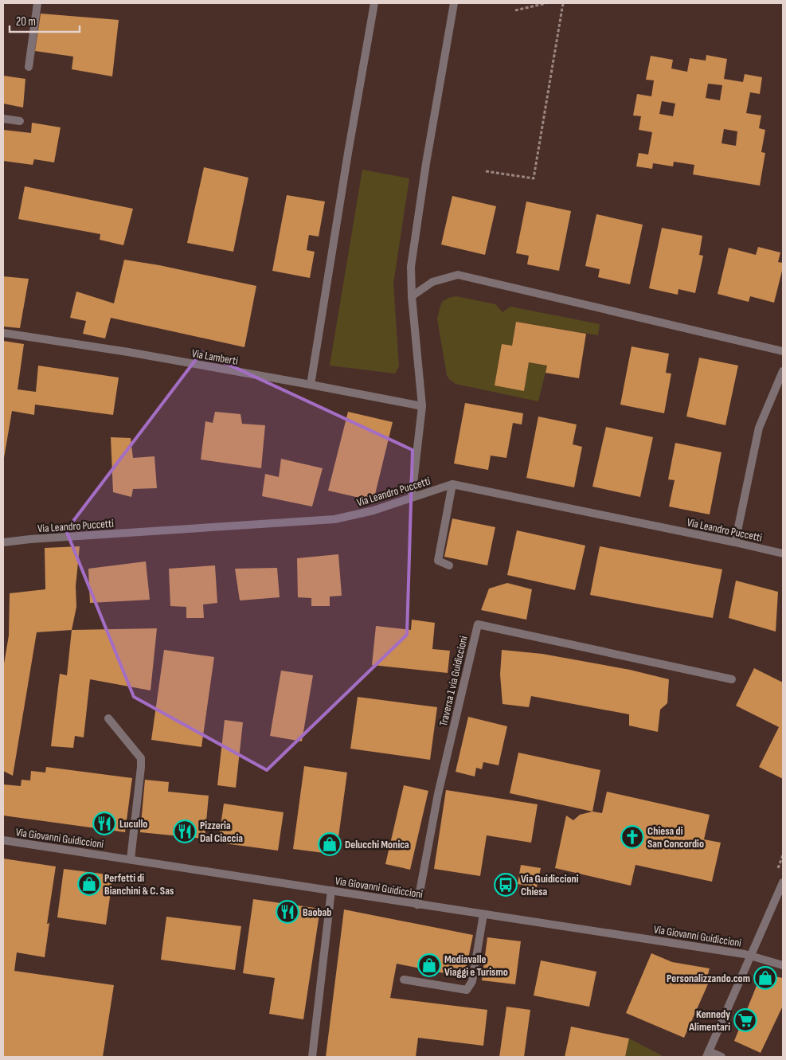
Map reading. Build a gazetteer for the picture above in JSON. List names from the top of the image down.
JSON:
{
  "streets": {
    "street": [
      "Via Lamberti",
      "Via Leandro Puccetti",
      "Traversa 1 via Guidiccioni",
      "Via Giovanni Guidiccioni"
    ]
  },
  "crossings": [
    ["Traversa 1 via Guidiccioni", "Via Giovanni Guidiccioni"]
  ],
  "places": {
    "restaurant": ["Lucullo", "Pizzeria Dal Ciaccia", "Baobab"],
    "church": ["Chiesa di San Concordio"],
    "shop": [
      "Delucchi Monica",
      "Perfetti di Bianchini & C. Sas",
      "Mediavalle Viaggi e Turismo",
      "Personalizzando.com"
    ],
    "bus stop": ["Via Guidiccioni Chiesa"],
    "supermarket": ["Kennedy Alimentari"]
  },
  "scale_bar": "20 m"
}
